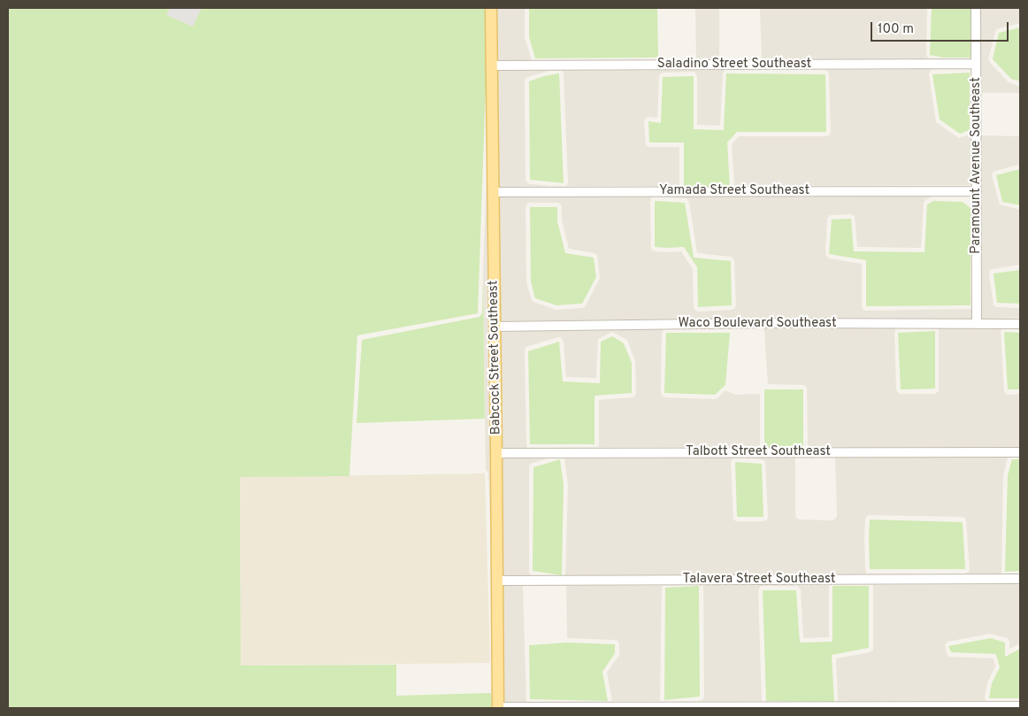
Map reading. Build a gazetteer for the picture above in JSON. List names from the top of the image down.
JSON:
{
  "streets": {
    "main road": ["Babcock Street Southeast"],
    "street": [
      "Saladino Street Southeast",
      "Paramount Avenue Southeast",
      "Yamada Street Southeast",
      "Waco Boulevard Southeast",
      "Talbott Street Southeast",
      "Talavera Street Southeast"
    ]
  },
  "crossings": [
    ["Saladino Street Southeast", "Paramount Avenue Southeast"],
    ["Saladino Street Southeast", "Babcock Street Southeast"],
    ["Paramount Avenue Southeast", "Yamada Street Southeast"],
    ["Paramount Avenue Southeast", "Waco Boulevard Southeast"],
    ["Yamada Street Southeast", "Babcock Street Southeast"],
    ["Waco Boulevard Southeast", "Babcock Street Southeast"],
    ["Babcock Street Southeast", "Talbott Street Southeast"],
    ["Babcock Street Southeast", "Talavera Street Southeast"]
  ],
  "scale_bar": "100 m"
}
